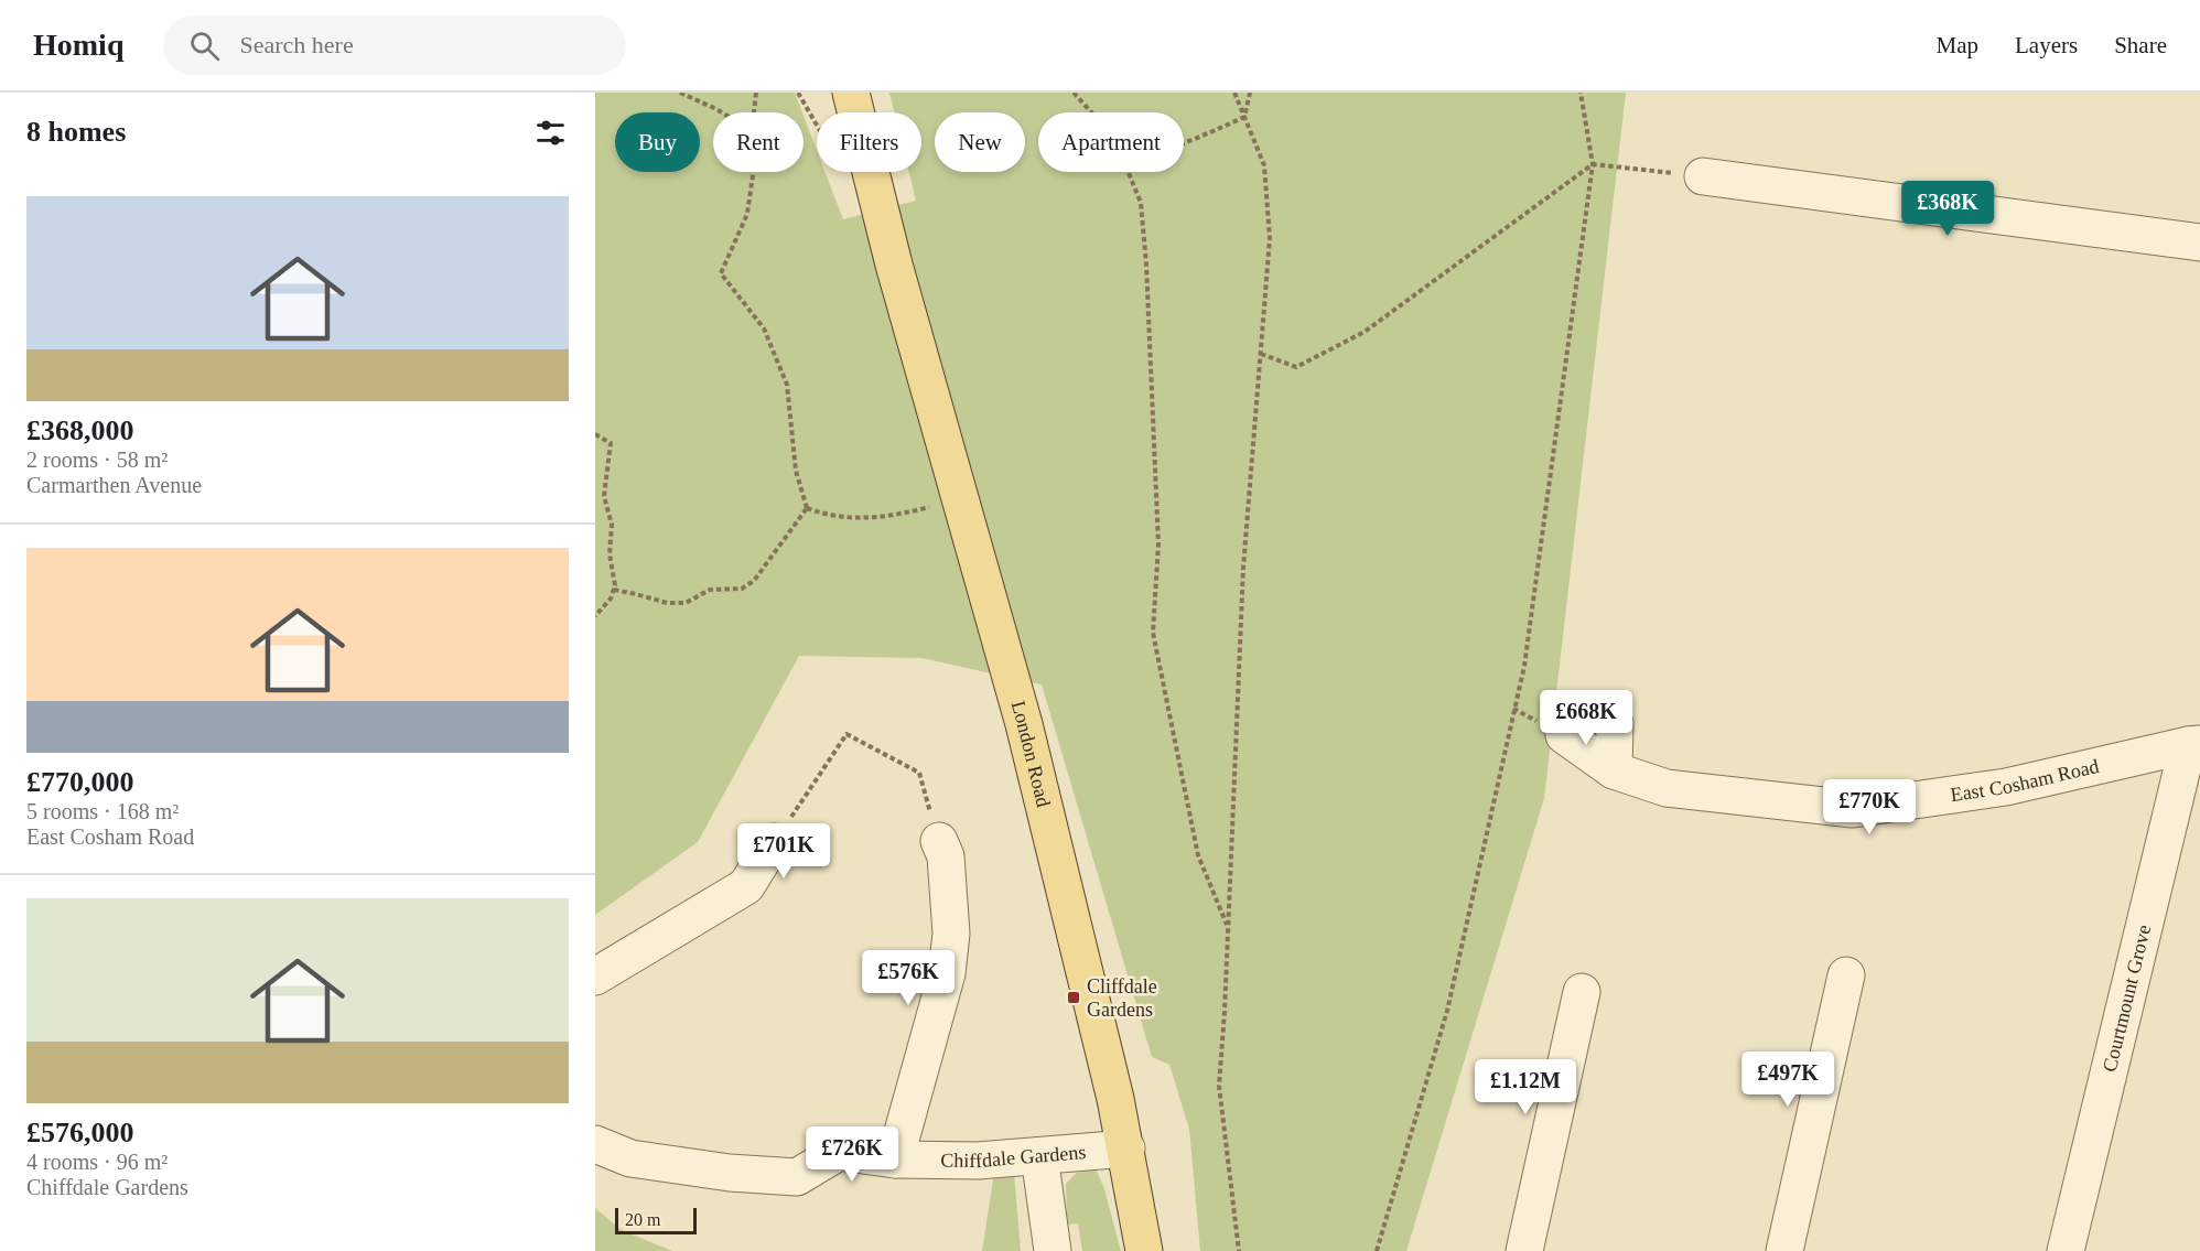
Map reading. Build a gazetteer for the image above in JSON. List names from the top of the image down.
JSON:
{
  "streets": {
    "main road": ["London Road"],
    "street": ["East Cosham Road", "Courtmount Grove", "Chiffdale Gardens"]
  },
  "crossings": [
    ["London Road", "Chiffdale Gardens"],
    ["East Cosham Road", "Courtmount Grove"]
  ],
  "places": {
    "transit": ["Cliffdale Gardens"]
  },
  "scale_bar": "20 m",
  "page": {
    "header": "Homiq",
    "search": "Search here",
    "nav": ["Map", "Layers", "Share"],
    "heading": "8 homes",
    "chip": [
      "Buy",
      "Rent",
      "Filters",
      "New",
      "Apartment"
    ],
    "list": [
      {
        "name": "£368,000",
        "note": "2 rooms · 58 m² · Carmarthen Avenue"
      },
      {
        "name": "£770,000",
        "note": "5 rooms · 168 m² · East Cosham Road"
      },
      {
        "name": "£576,000",
        "note": "4 rooms · 96 m² · Chiffdale Gardens"
      }
    ],
    "price": [
      "£368K",
      "£668K",
      "£770K",
      "£701K",
      "£576K",
      "£497K",
      "£1.12M",
      "£726K"
    ],
    "scale": "20 m"
  }
}
